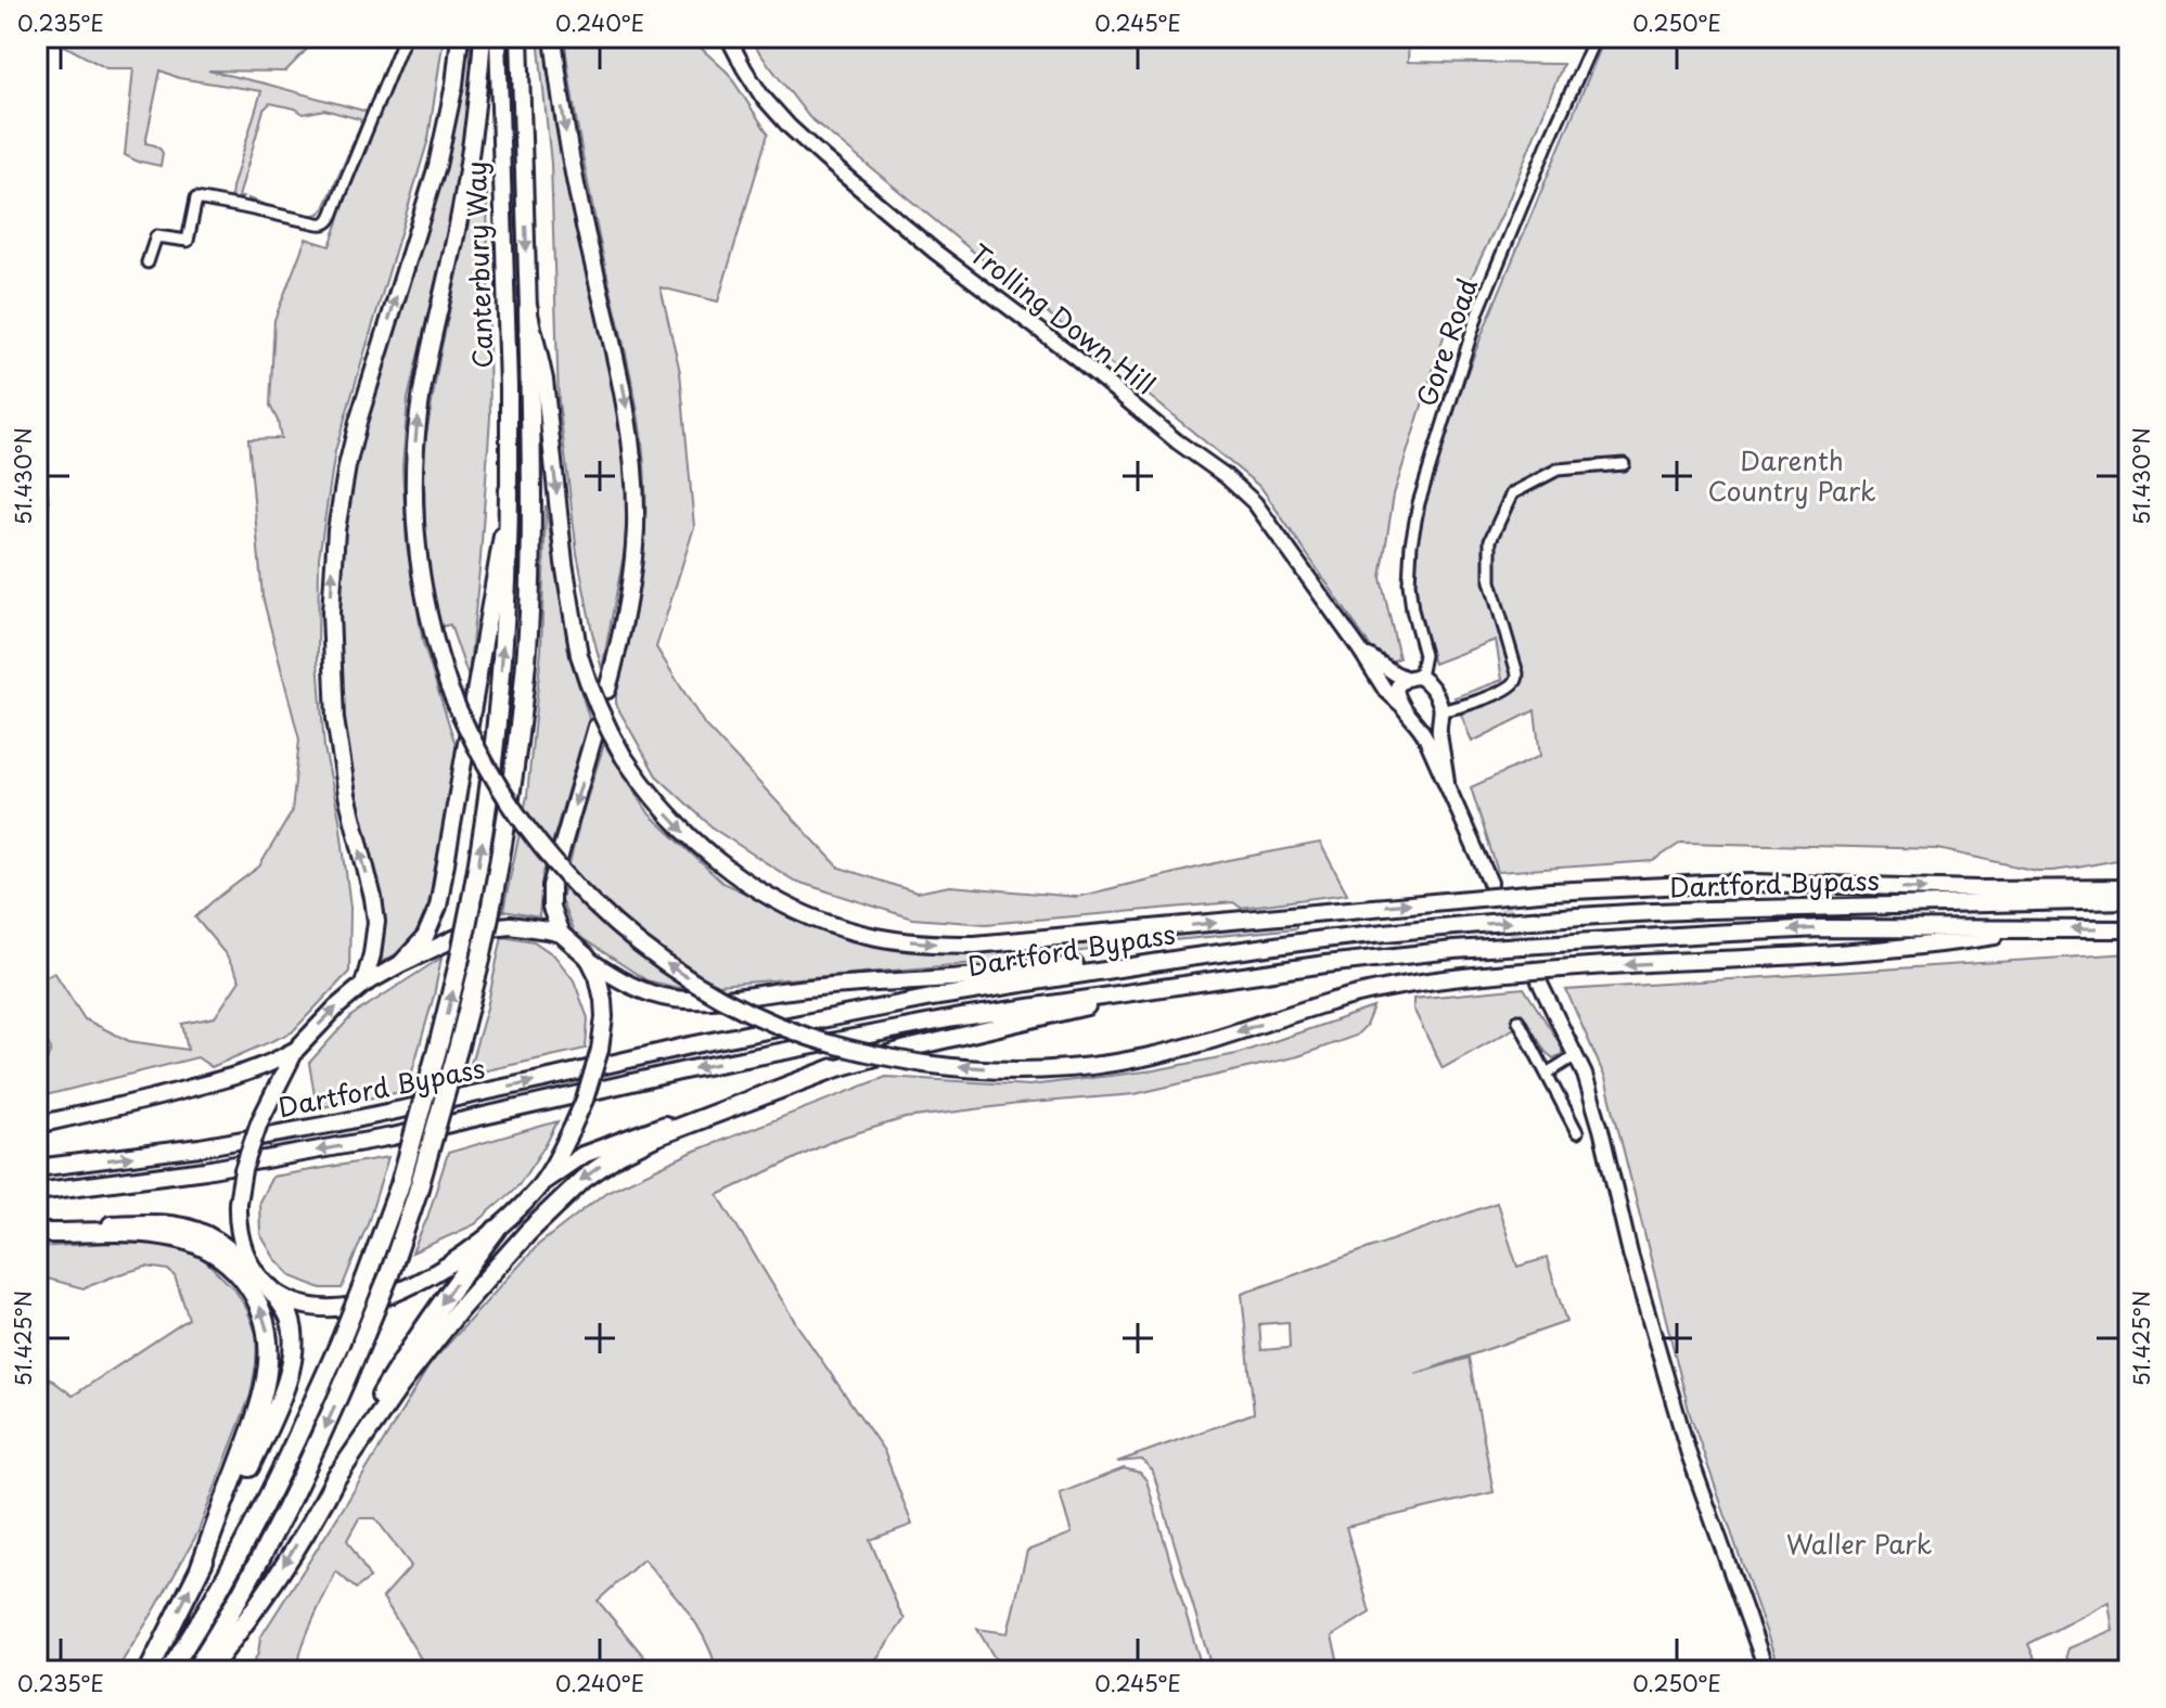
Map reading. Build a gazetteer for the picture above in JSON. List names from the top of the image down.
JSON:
{
  "streets": {
    "highway": ["Canterbury Way", "Dartford Bypass"],
    "main road": ["Trolling Down Hill"],
    "street": ["Gore Road"]
  },
  "crossings": [
    ["Trolling Down Hill", "Gore Road"]
  ],
  "parks": ["Darenth Country Park", "Waller Park"],
  "coordinates": [
    "0.235°E",
    "0.240°E",
    "0.245°E",
    "0.250°E",
    "51.430°N",
    "51.425°N"
  ]
}
